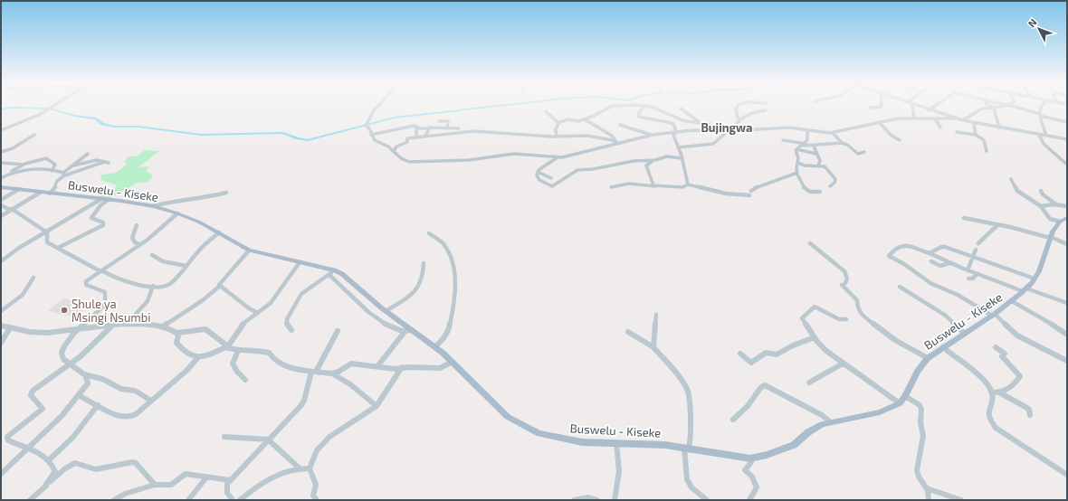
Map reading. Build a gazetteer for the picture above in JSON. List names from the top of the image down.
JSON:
{
  "streets": {
    "main road": ["Buswelu - Kiseke"]
  },
  "districts": ["Bujingwa"],
  "places": ["Shule ya Msingi Nsumbi"],
  "north": "top left"
}
